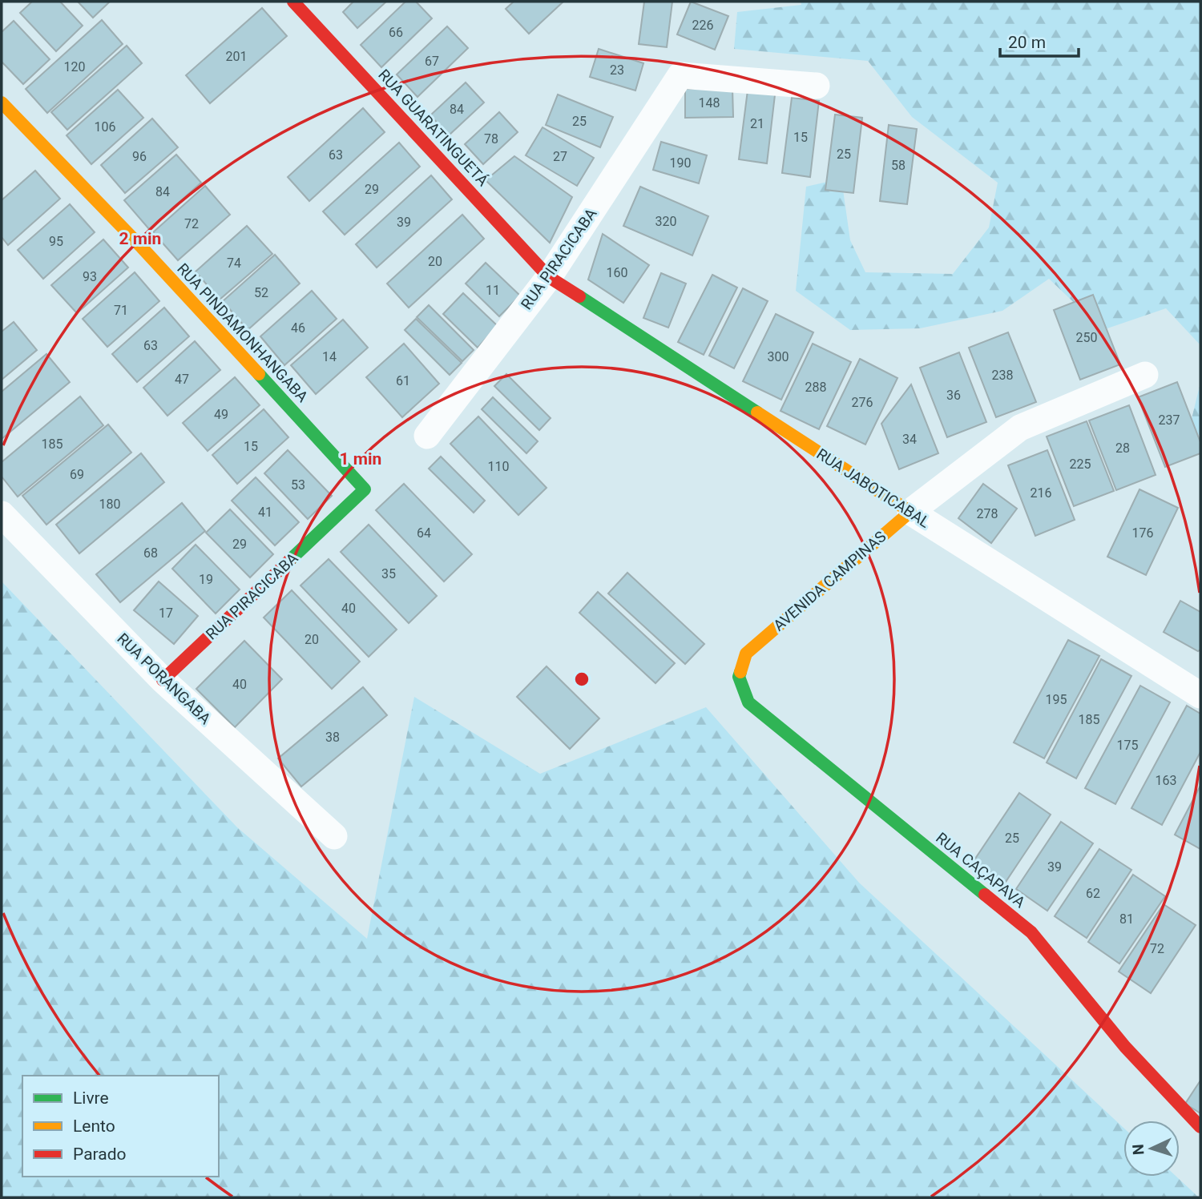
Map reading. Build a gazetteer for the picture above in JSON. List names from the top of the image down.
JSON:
{
  "streets": {
    "street": [
      "RUA GUARATINGUETÁ",
      "RUA PIRACICABA",
      "RUA PINDAMONHANGABA",
      "RUA JABOTICABAL",
      "AVENIDA CAMPINAS",
      "RUA PORANGABA",
      "RUA CAÇAPAVA"
    ]
  },
  "crossings": [
    ["RUA GUARATINGUETÁ", "RUA PIRACICABA"],
    ["RUA GUARATINGUETÁ", "RUA JABOTICABAL"],
    ["RUA PIRACICABA", "RUA PINDAMONHANGABA"],
    ["RUA PIRACICABA", "RUA JABOTICABAL"],
    ["RUA PIRACICABA", "RUA PORANGABA"],
    ["RUA JABOTICABAL", "AVENIDA CAMPINAS"],
    ["AVENIDA CAMPINAS", "RUA CAÇAPAVA"]
  ],
  "house_numbers": [
    "226",
    "66",
    "201",
    "67",
    "120",
    "23",
    "148",
    "84",
    "25",
    "21",
    "106",
    "15",
    "78",
    "25",
    "63",
    "96",
    "27",
    "190",
    "58",
    "29",
    "84",
    "320",
    "39",
    "72",
    "95",
    "20",
    "74",
    "160",
    "93",
    "11",
    "52",
    "71",
    "46",
    "250",
    "63",
    "14",
    "300",
    "238",
    "47",
    "61",
    "288",
    "36",
    "276",
    "49",
    "237",
    "34",
    "185",
    "15",
    "28",
    "225",
    "110",
    "69",
    "53",
    "216",
    "180",
    "41",
    "278",
    "64",
    "176",
    "29",
    "68",
    "35",
    "19",
    "40",
    "17",
    "20",
    "40",
    "195",
    "185",
    "38",
    "175",
    "163",
    "25",
    "39",
    "62",
    "81",
    "72"
  ],
  "legend": ["Livre", "Lento", "Parado"],
  "scale_bar": "20 m",
  "north": "left",
  "rings": ["2 min", "1 min"]
}
